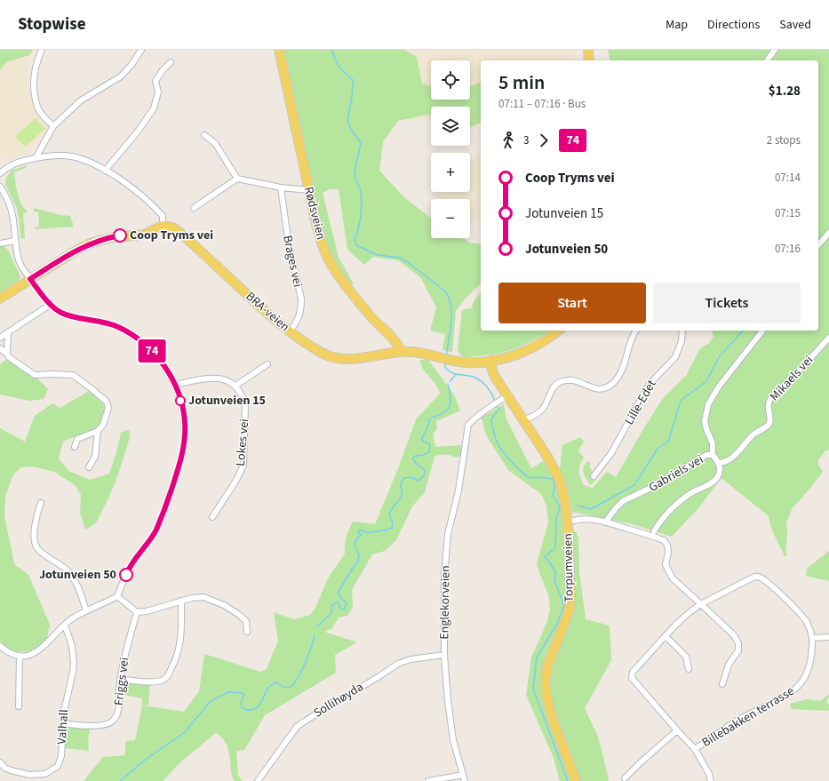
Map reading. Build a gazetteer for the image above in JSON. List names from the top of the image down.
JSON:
{
  "streets": {
    "main road": ["Rødsveien", "BRA-veien", "Torpumveien"],
    "street": [
      "Brages vei",
      "Mikaels vei",
      "Lille-Edet",
      "Lokes vei",
      "Gabriels vei",
      "Englekorveien",
      "Friggs vei",
      "Sollihøyda",
      "Billebakken terrasse",
      "Valhall"
    ]
  },
  "crossings": [
    ["Rødsveien", "BRA-veien"],
    ["Brages vei", "BRA-veien"],
    ["BRA-veien", "Torpumveien"],
    ["Mikaels vei", "Gabriels vei"],
    ["Torpumveien", "Englekorveien"],
    ["Englekorveien", "Sollihøyda"],
    ["Friggs vei", "Valhall"]
  ],
  "places": ["Coop Tryms vei", "Jotunveien 15", "Jotunveien 50"],
  "lines": ["bus line 74"],
  "page": {
    "header": "Stopwise",
    "nav": ["Map", "Directions", "Saved"],
    "on_map": "74",
    "map_buttons": ["+", "−"],
    "heading": ["5 min", "07:11 – 07:16 · Bus", "$1.28"],
    "legs": ["3", "74", "2 stops"],
    "list": [
      {
        "name": "Coop Tryms vei",
        "value": "07:14"
      },
      {
        "name": "Jotunveien 15",
        "value": "07:15"
      },
      {
        "name": "Jotunveien 50",
        "value": "07:16"
      }
    ],
    "buttons": ["Start", "Tickets"]
  }
}
